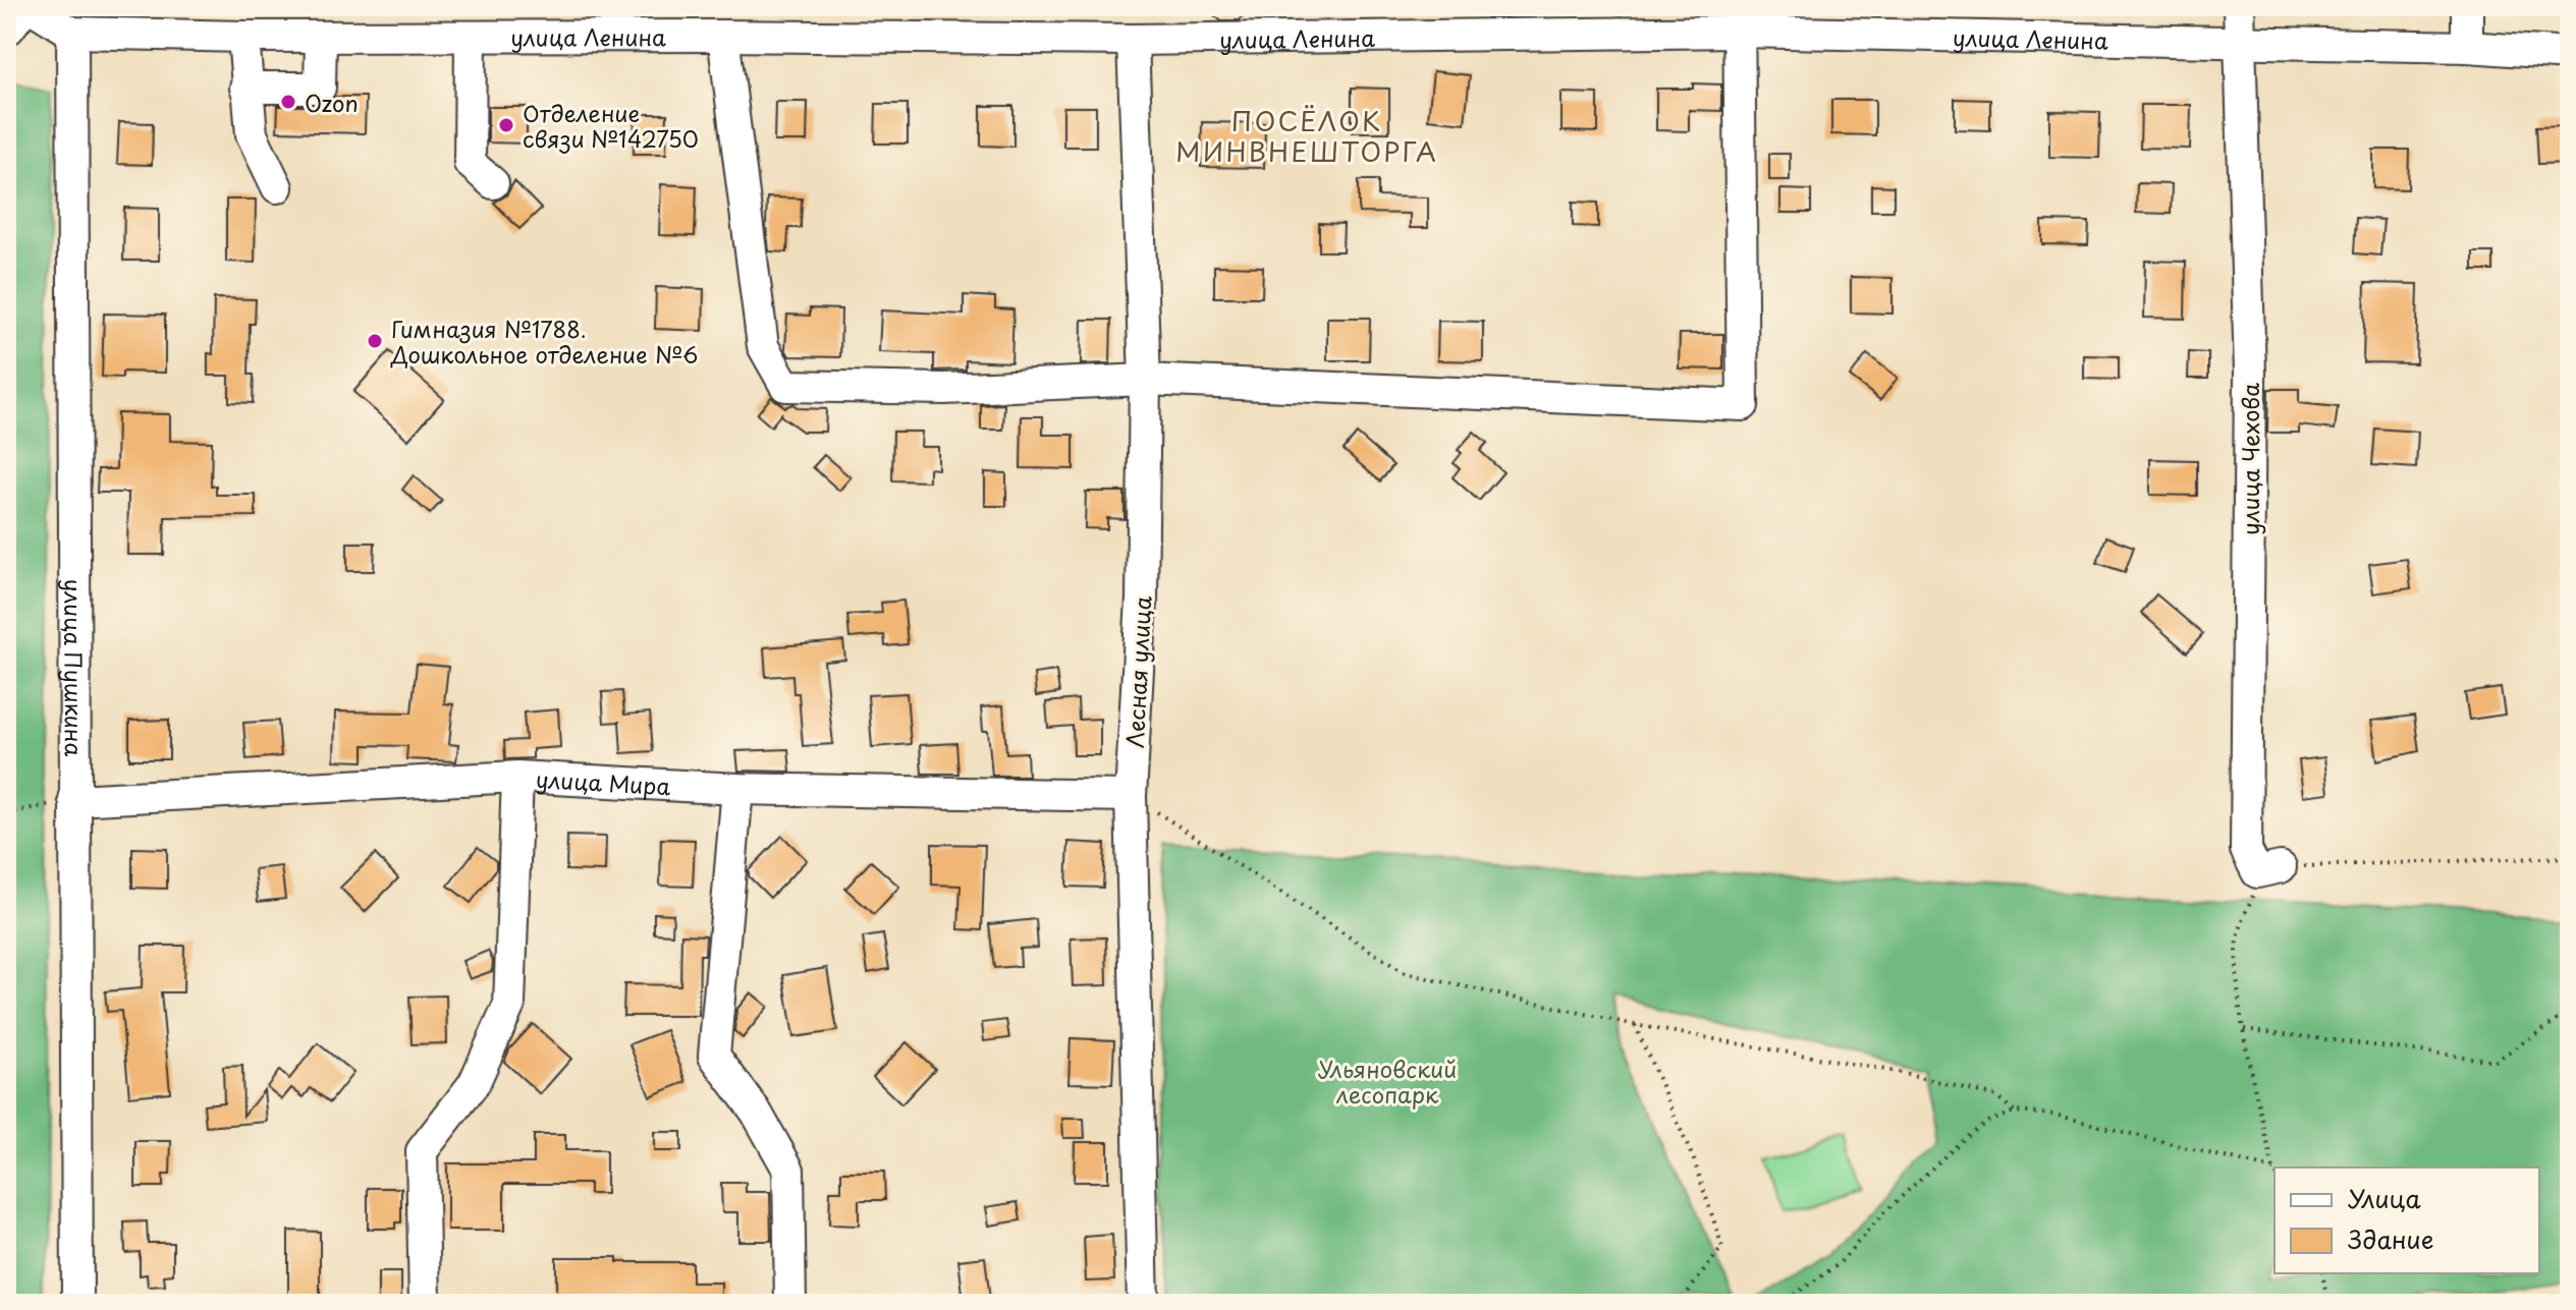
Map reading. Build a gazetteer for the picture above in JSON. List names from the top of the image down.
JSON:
{
  "streets": {
    "street": [
      "улица Ленина",
      "улица Чехова",
      "улица Пушкина",
      "Лесная улица",
      "улица Мира"
    ]
  },
  "crossings": [
    ["улица Ленина", "улица Чехова"],
    ["улица Ленина", "улица Пушкина"],
    ["улица Ленина", "Лесная улица"],
    ["улица Пушкина", "улица Мира"],
    ["Лесная улица", "улица Мира"]
  ],
  "districts": ["ПОСЁЛОК МИНВНЕШТОРГА"],
  "parks": ["Ульяновский лесопарк"],
  "places": ["Ozon", "Отделение связи №142750", "Гимназия №1788. Дошкольное отделение №6"],
  "legend": ["Улица", "Здание"]
}
